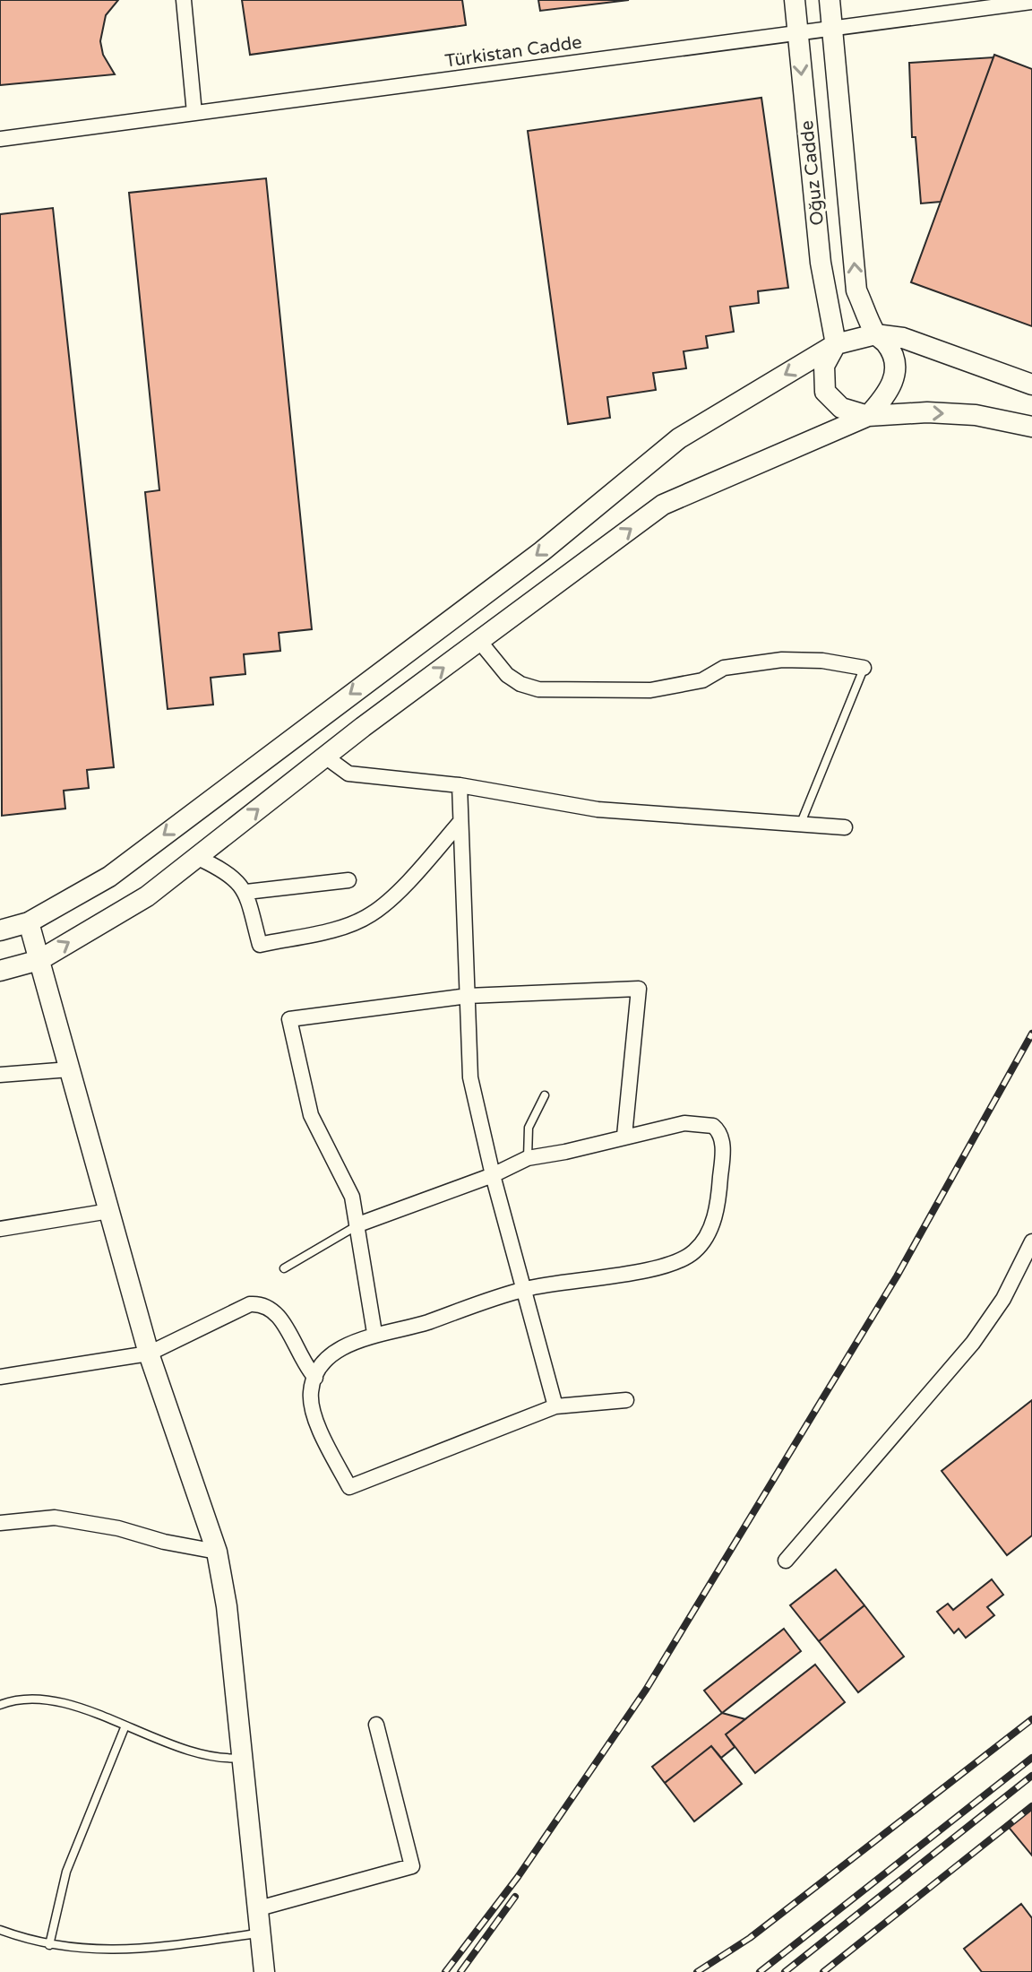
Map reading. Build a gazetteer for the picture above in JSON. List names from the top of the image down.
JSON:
{
  "streets": {
    "street": ["Türkistan Cadde", "Oğuz Cadde"]
  },
  "crossings": [
    ["Türkistan Cadde", "Oğuz Cadde"]
  ]
}
